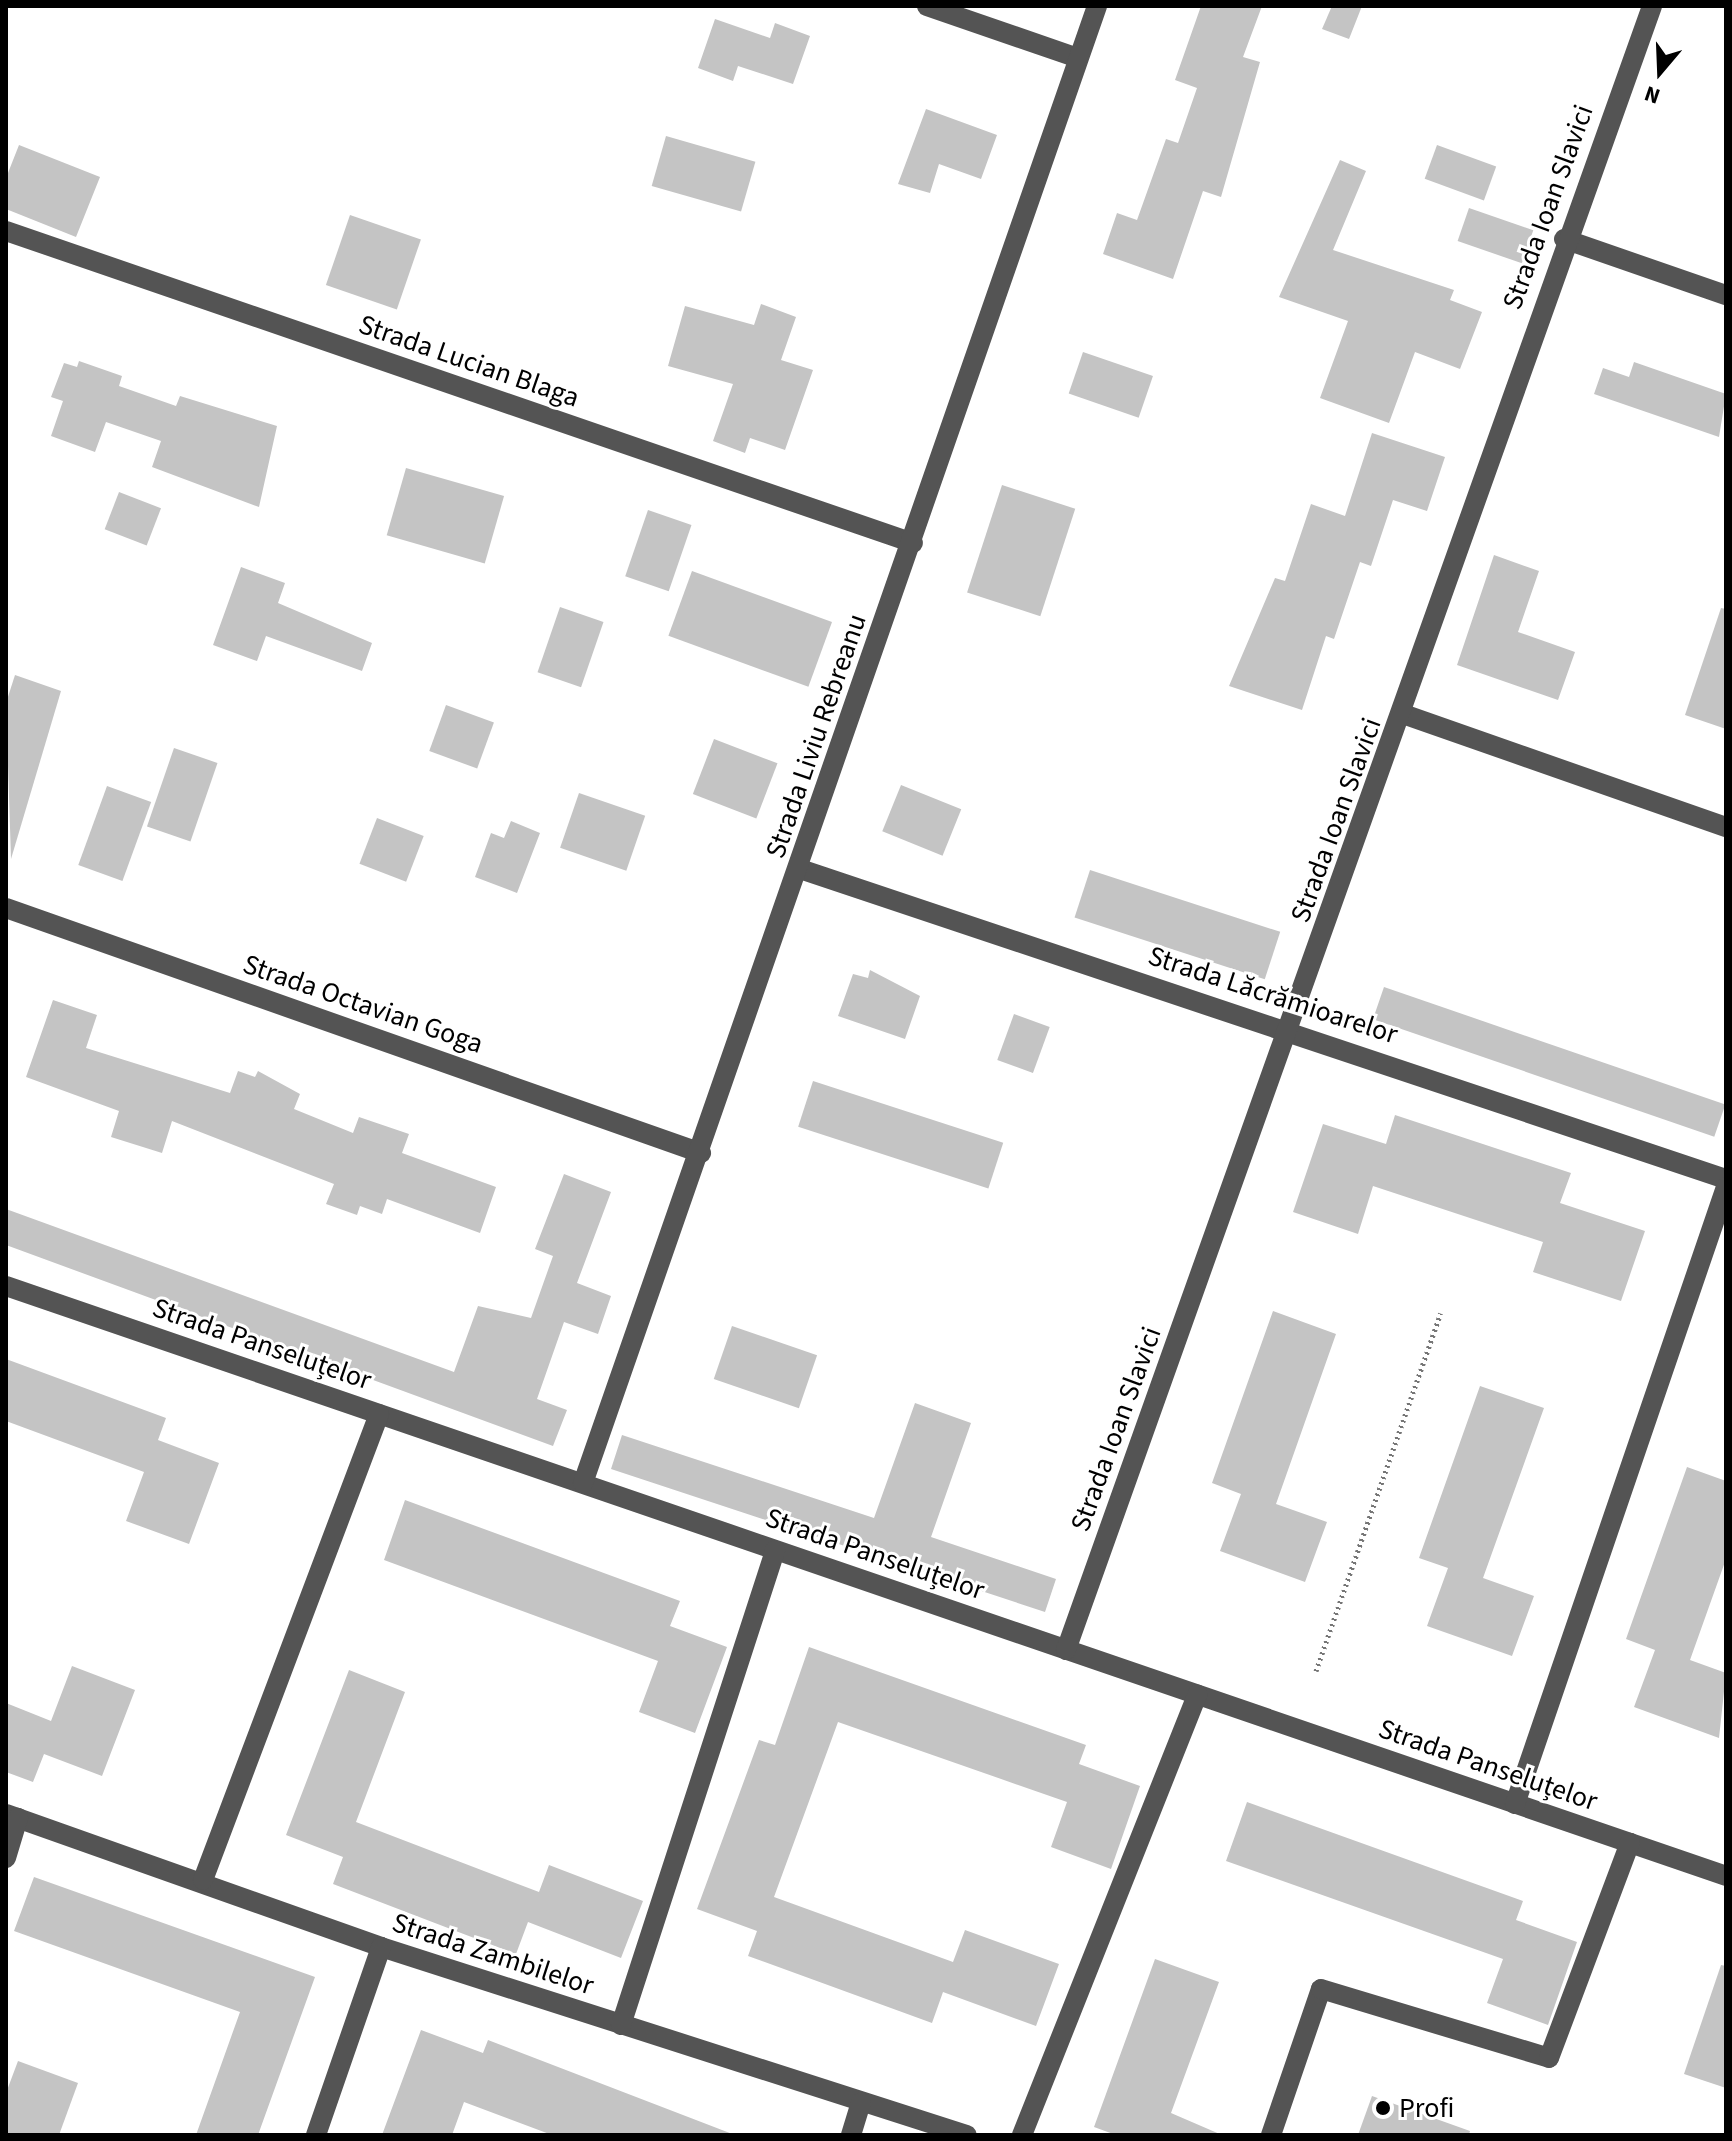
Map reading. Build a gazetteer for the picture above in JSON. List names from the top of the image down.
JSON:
{
  "streets": {
    "street": [
      "Strada Ioan Slavici",
      "Strada Lucian Blaga",
      "Strada Liviu Rebreanu",
      "Strada Lăcrămioarelor",
      "Strada Octavian Goga",
      "Strada Panseluțelor",
      "Strada Zambilelor"
    ]
  },
  "crossings": [
    ["Strada Ioan Slavici", "Strada Lăcrămioarelor"],
    ["Strada Ioan Slavici", "Strada Panseluțelor"],
    ["Strada Lucian Blaga", "Strada Liviu Rebreanu"],
    ["Strada Liviu Rebreanu", "Strada Lăcrămioarelor"],
    ["Strada Liviu Rebreanu", "Strada Octavian Goga"],
    ["Strada Liviu Rebreanu", "Strada Panseluțelor"]
  ],
  "places": ["Profi"],
  "north": "bottom"
}
